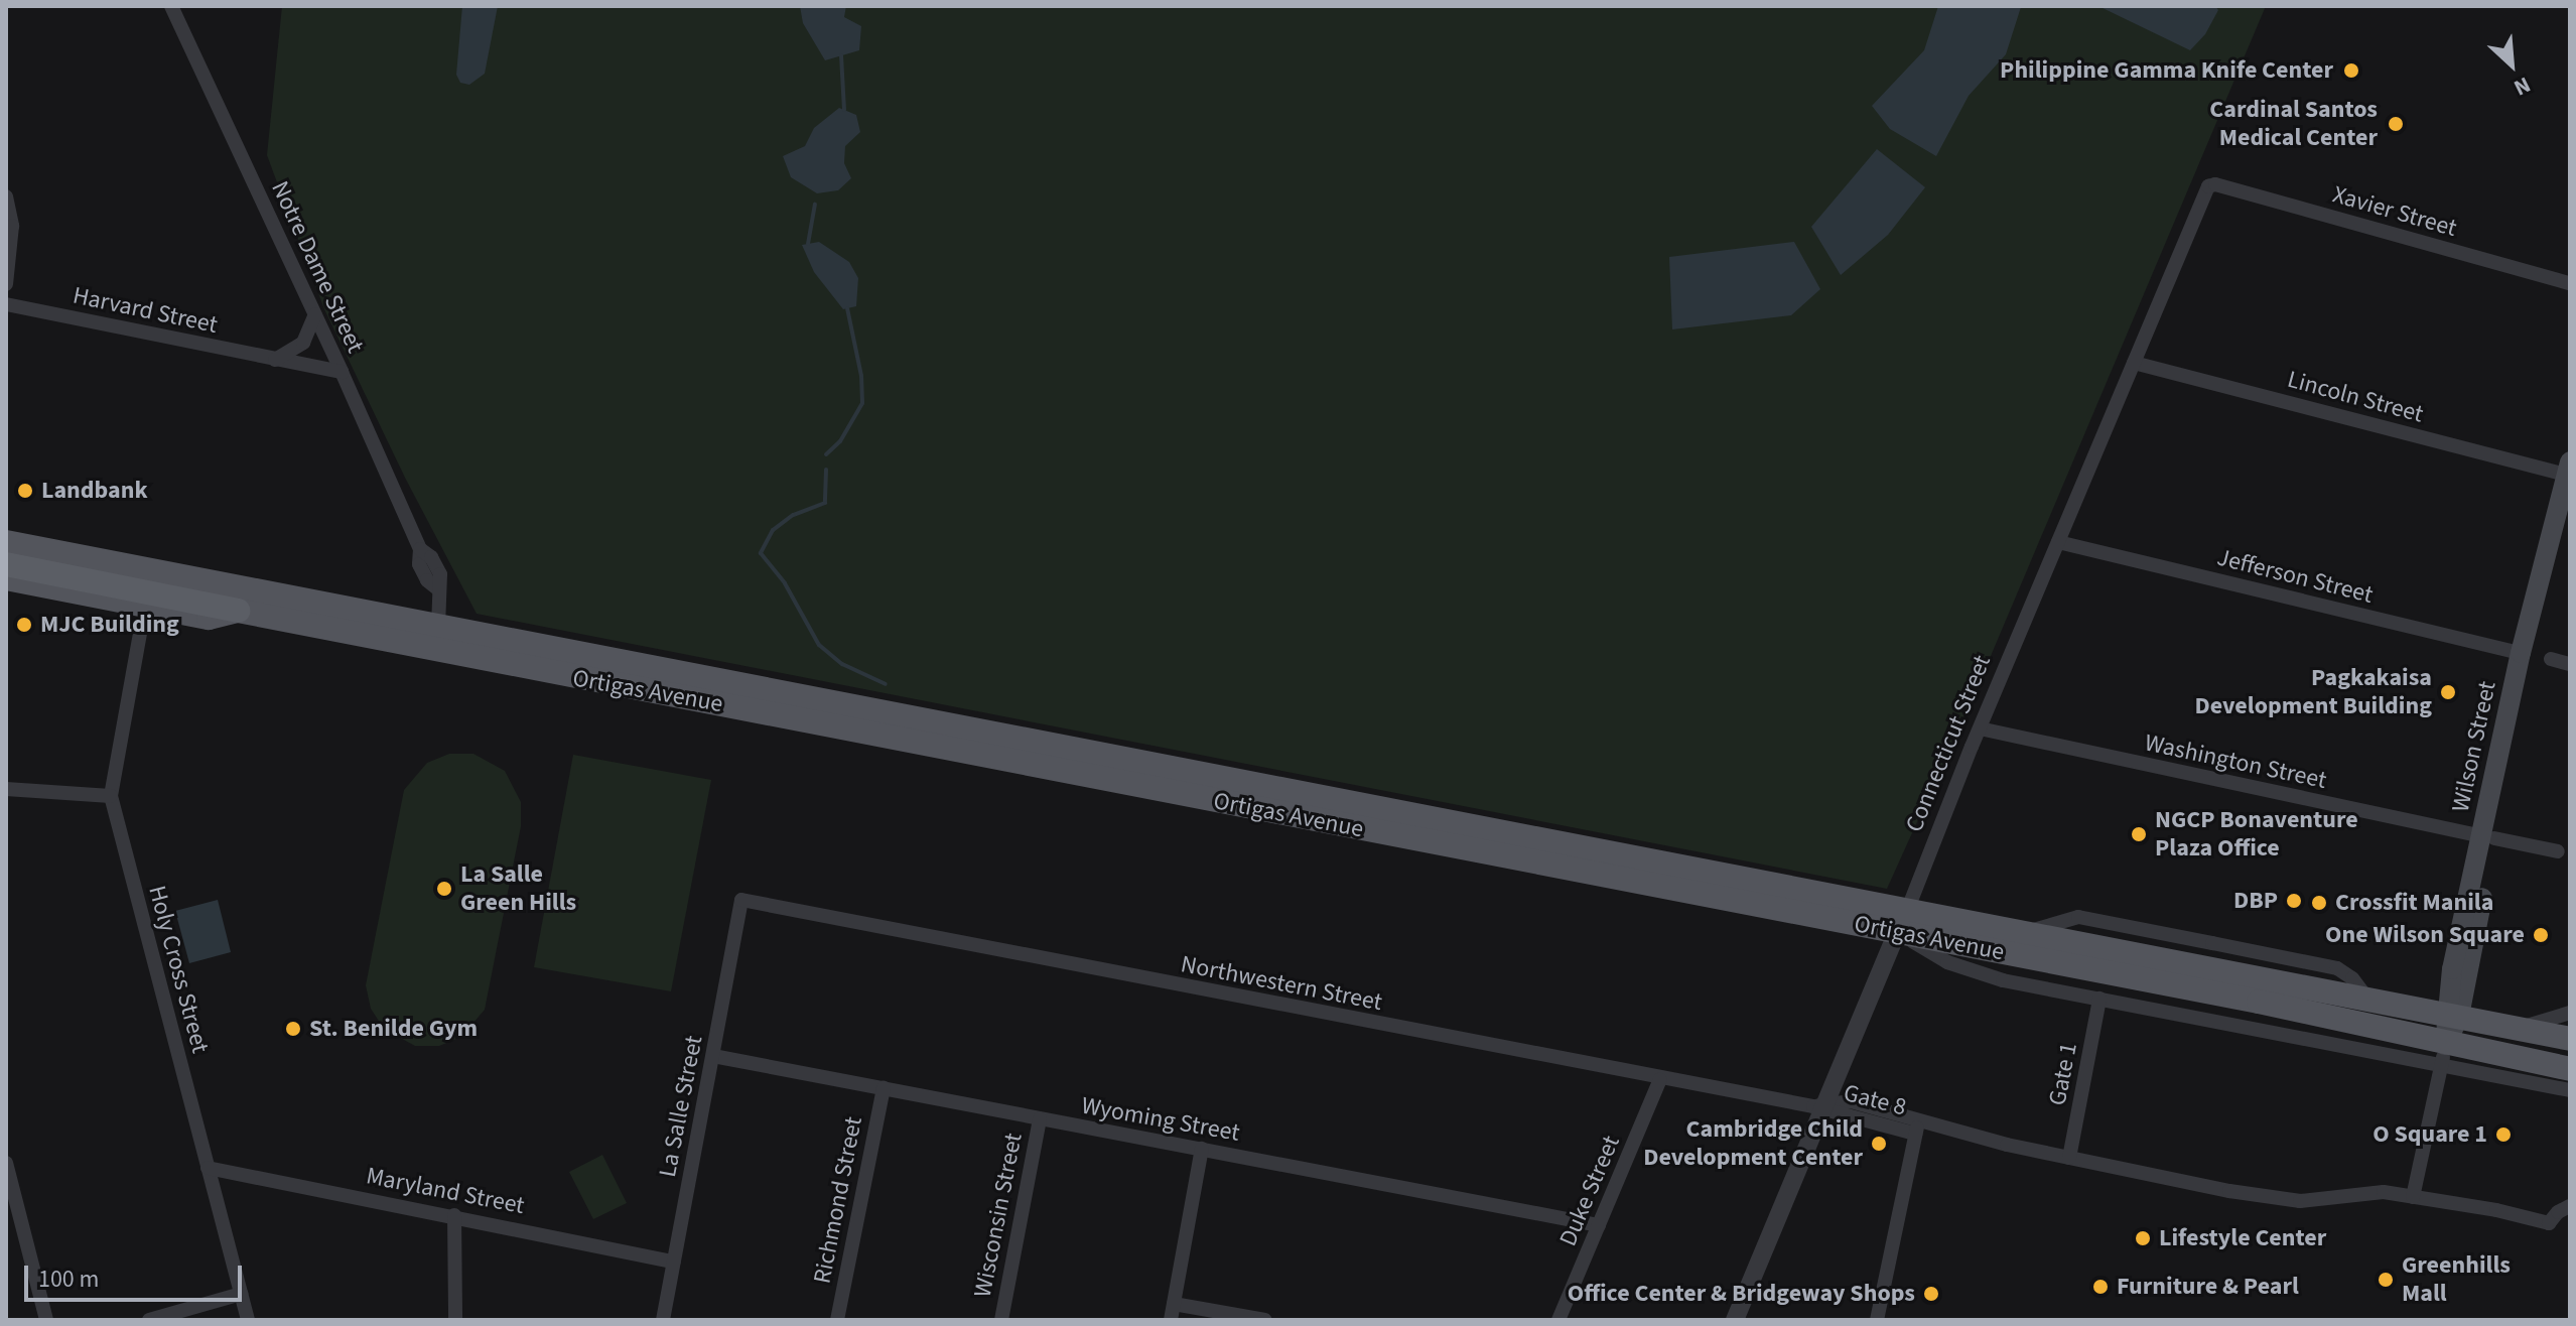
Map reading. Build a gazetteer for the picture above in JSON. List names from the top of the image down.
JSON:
{
  "streets": {
    "main road": ["Ortigas Avenue", "Wilson Street"],
    "street": [
      "Xavier Street",
      "Notre Dame Street",
      "Harvard Street",
      "Lincoln Street",
      "Jefferson Street",
      "Connecticut Street",
      "Washington Street",
      "Holy Cross Street",
      "Northwestern Street",
      "Gate 1",
      "Gate 8",
      "La Salle Street",
      "Wyoming Street",
      "Maryland Street",
      "Duke Street",
      "Richmond Street",
      "Wisconsin Street"
    ]
  },
  "crossings": [
    ["Xavier Street", "Connecticut Street"],
    ["Notre Dame Street", "Harvard Street"],
    ["Notre Dame Street", "Ortigas Avenue"],
    ["Lincoln Street", "Connecticut Street"],
    ["Lincoln Street", "Wilson Street"],
    ["Jefferson Street", "Connecticut Street"],
    ["Jefferson Street", "Wilson Street"],
    ["Ortigas Avenue", "Connecticut Street"],
    ["Ortigas Avenue", "Wilson Street"],
    ["Connecticut Street", "Washington Street"],
    ["Connecticut Street", "Northwestern Street"],
    ["Connecticut Street", "Gate 8"],
    ["Wilson Street", "Washington Street"],
    ["Holy Cross Street", "Maryland Street"],
    ["Northwestern Street", "Gate 8"],
    ["Northwestern Street", "La Salle Street"],
    ["Northwestern Street", "Duke Street"],
    ["Gate 1", "Gate 8"],
    ["La Salle Street", "Wyoming Street"],
    ["La Salle Street", "Maryland Street"],
    ["Wyoming Street", "Duke Street"],
    ["Wyoming Street", "Richmond Street"],
    ["Wyoming Street", "Wisconsin Street"]
  ],
  "places": [
    "Philippine Gamma Knife Center",
    "Cardinal Santos Medical Center",
    "Landbank",
    "MJC Building",
    "Pagkakaisa Development Building",
    "NGCP Bonaventure Plaza Office",
    "La Salle Green Hills",
    "DBP",
    "Crossfit Manila",
    "One Wilson Square",
    "St. Benilde Gym",
    "O Square 1",
    "Cambridge Child Development Center",
    "Lifestyle Center",
    "Greenhills Mall",
    "Furniture & Pearl",
    "Office Center & Bridgeway Shops"
  ],
  "scale_bar": "100 m",
  "north": "bottom right"
}
